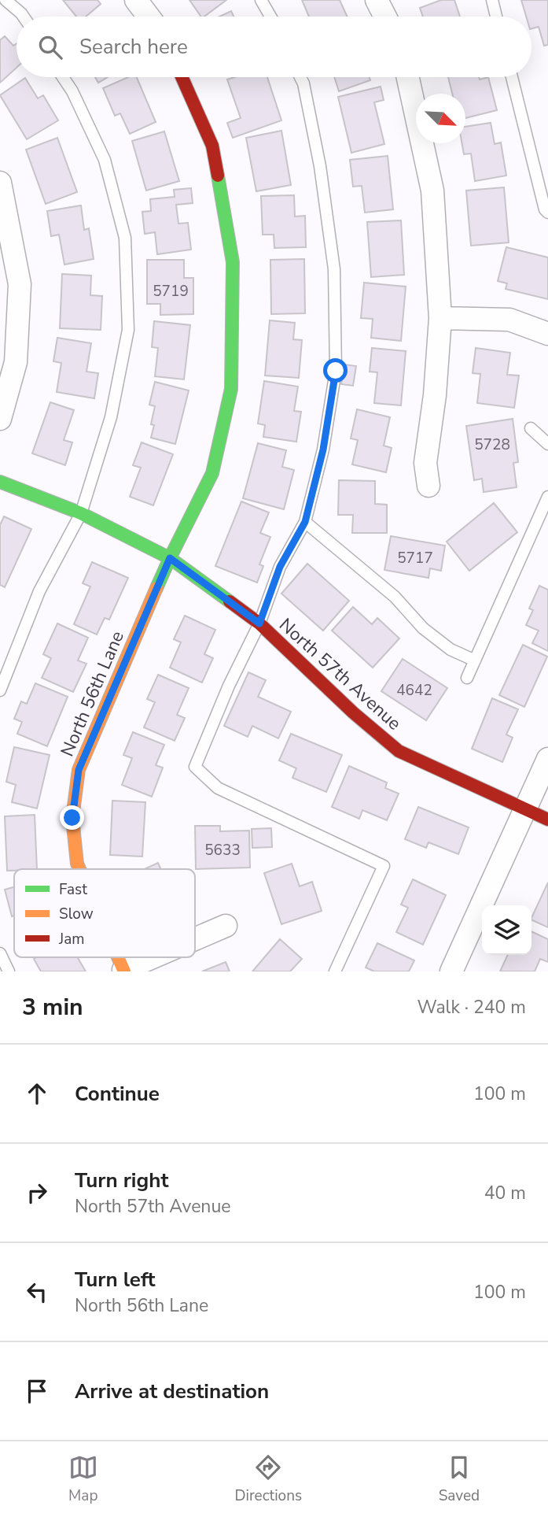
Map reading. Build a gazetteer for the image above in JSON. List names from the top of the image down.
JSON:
{
  "streets": {
    "street": ["North 57th Avenue", "North 56th Lane"]
  },
  "crossings": [
    ["North 57th Avenue", "North 56th Lane"]
  ],
  "house_numbers": [
    "5719",
    "5728",
    "5717",
    "4642",
    "5633"
  ],
  "legend": ["Fast", "Slow", "Jam"],
  "north": "bottom right",
  "page": {
    "search": "Search here",
    "heading": ["3 min", "Walk · 240 m"],
    "list": [
      ["Continue", "100 m"],
      ["Turn right", "North 57th Avenue", "40 m"],
      ["Turn left", "North 56th Lane", "100 m"],
      "Arrive at destination"
    ],
    "nav": ["Map", "Directions", "Saved"]
  }
}
